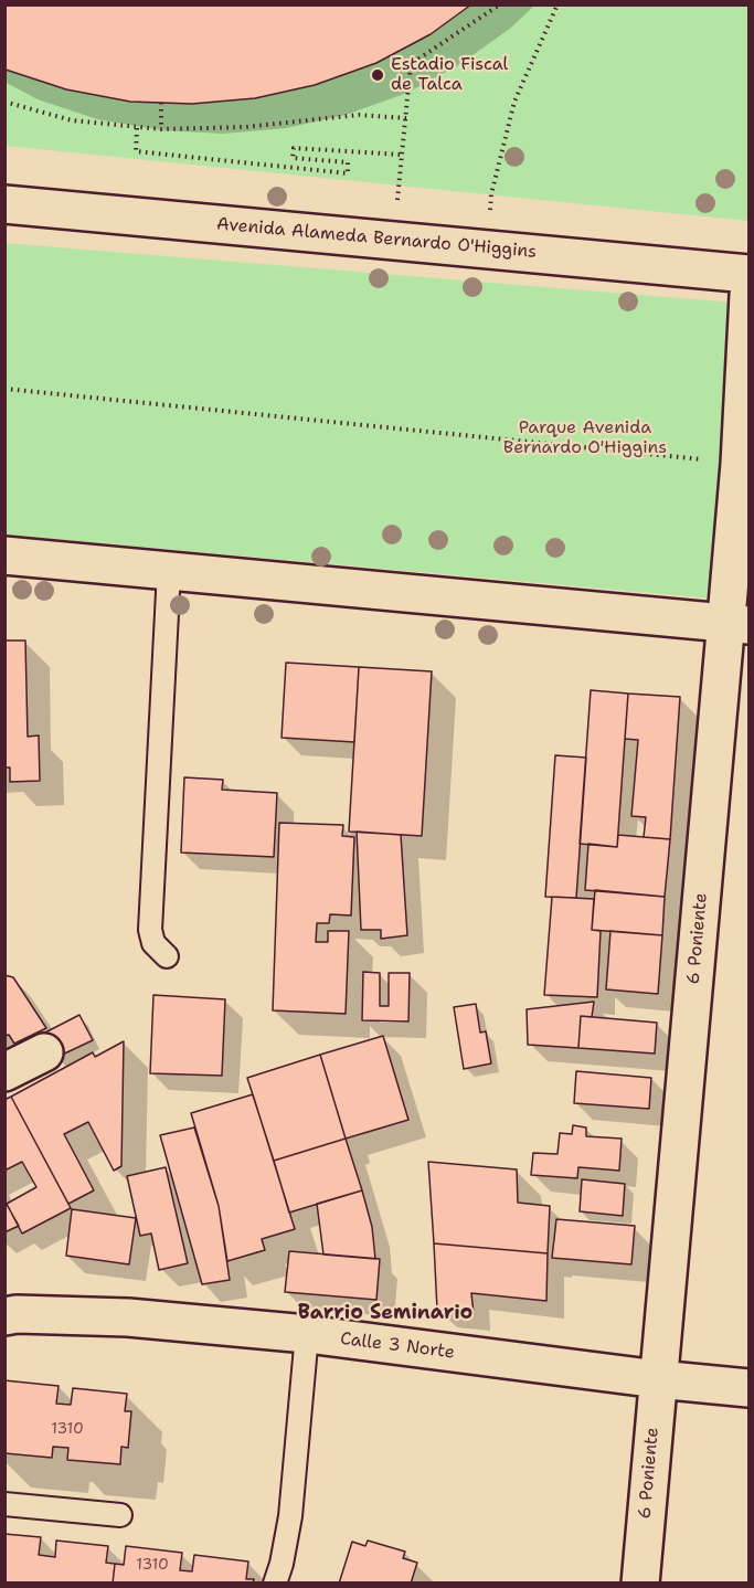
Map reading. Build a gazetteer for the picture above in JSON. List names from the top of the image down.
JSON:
{
  "streets": {
    "street": ["Avenida Alameda Bernardo O'Higgins", "6 Poniente", "Calle 3 Norte"]
  },
  "crossings": [
    ["6 Poniente", "Calle 3 Norte"]
  ],
  "districts": ["Barrio Seminario"],
  "parks": ["Parque Avenida Bernardo O'Higgins"],
  "places": ["Estadio Fiscal de Talca"],
  "house_numbers": ["1310", "1310"]
}
